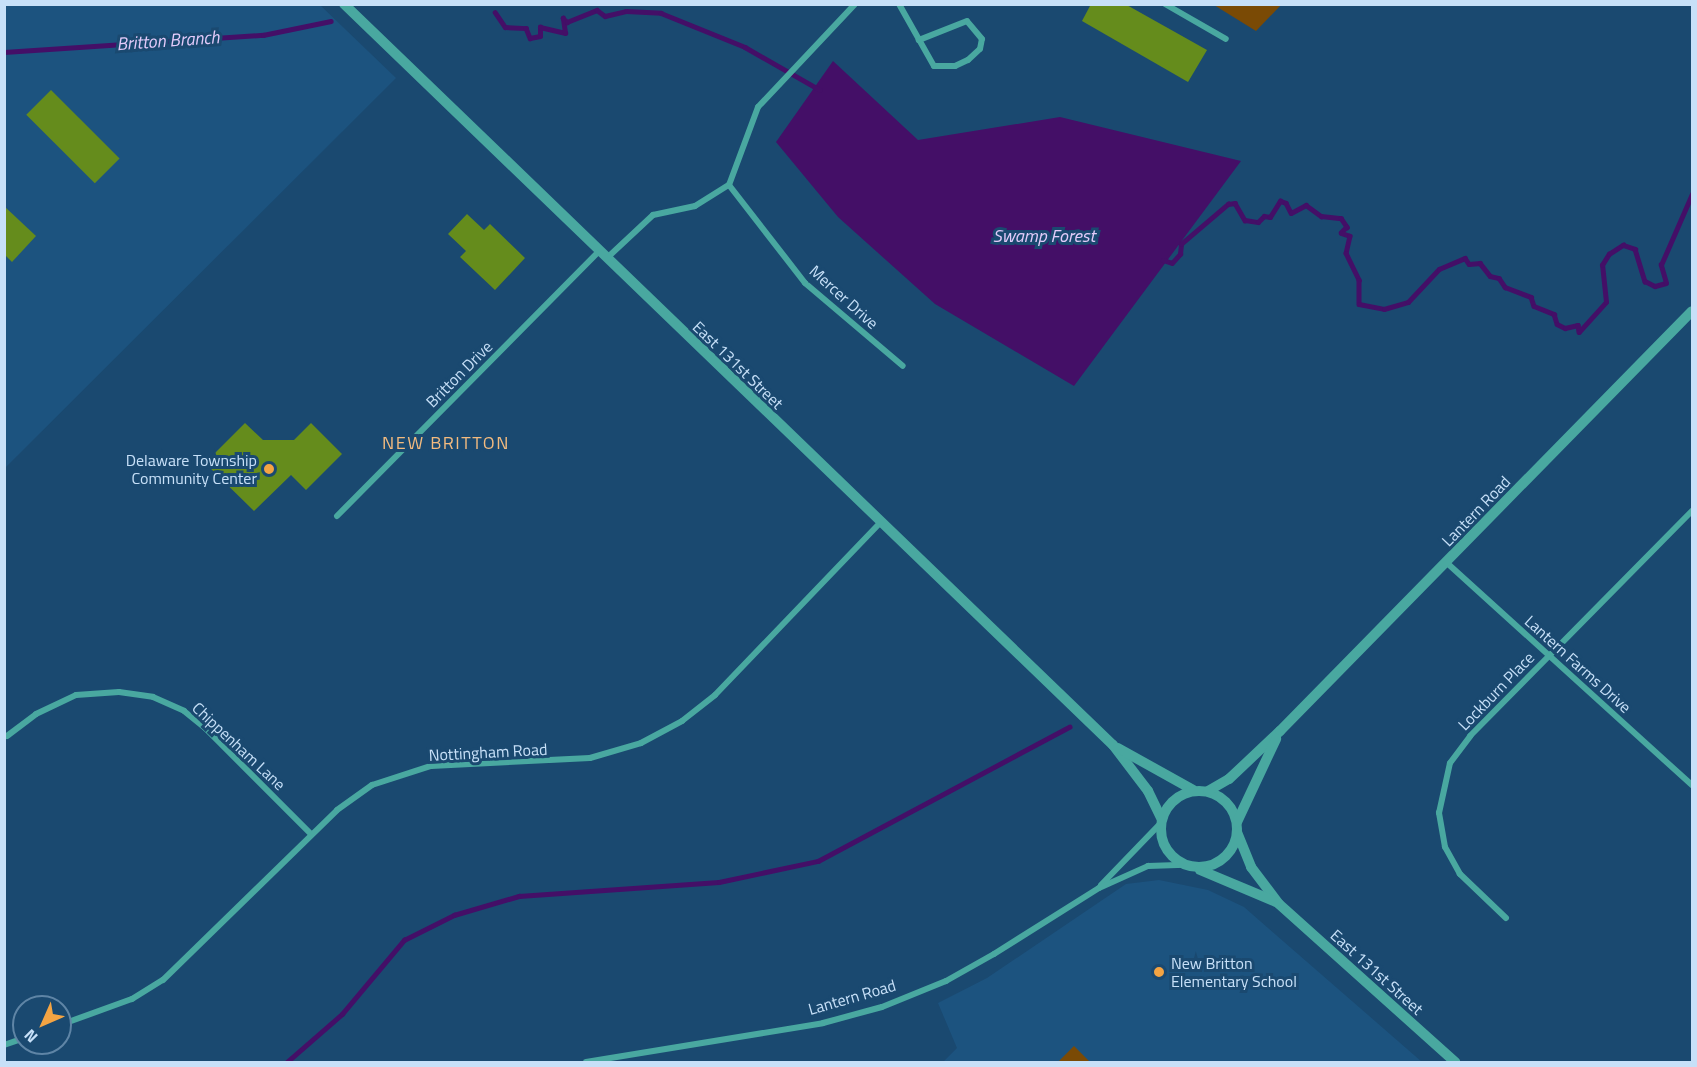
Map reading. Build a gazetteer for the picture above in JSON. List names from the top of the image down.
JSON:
{
  "streets": {
    "street": [
      "Mercer Drive",
      "East 131st Street",
      "Britton Drive",
      "Lantern Road",
      "Lantern Farms Drive",
      "Lockburn Place",
      "Chippenham Lane",
      "Nottingham Road"
    ]
  },
  "crossings": [
    ["Mercer Drive", "Britton Drive"],
    ["East 131st Street", "Britton Drive"],
    ["East 131st Street", "Lantern Road"],
    ["East 131st Street", "Nottingham Road"],
    ["Lantern Road", "Lantern Farms Drive"],
    ["Lantern Farms Drive", "Lockburn Place"],
    ["Chippenham Lane", "Nottingham Road"]
  ],
  "districts": ["NEW BRITTON"],
  "water": ["Britton Branch", "Swamp Forest"],
  "places": ["Delaware Township Community Center", "New Britton Elementary School"],
  "north": "bottom left"
}
